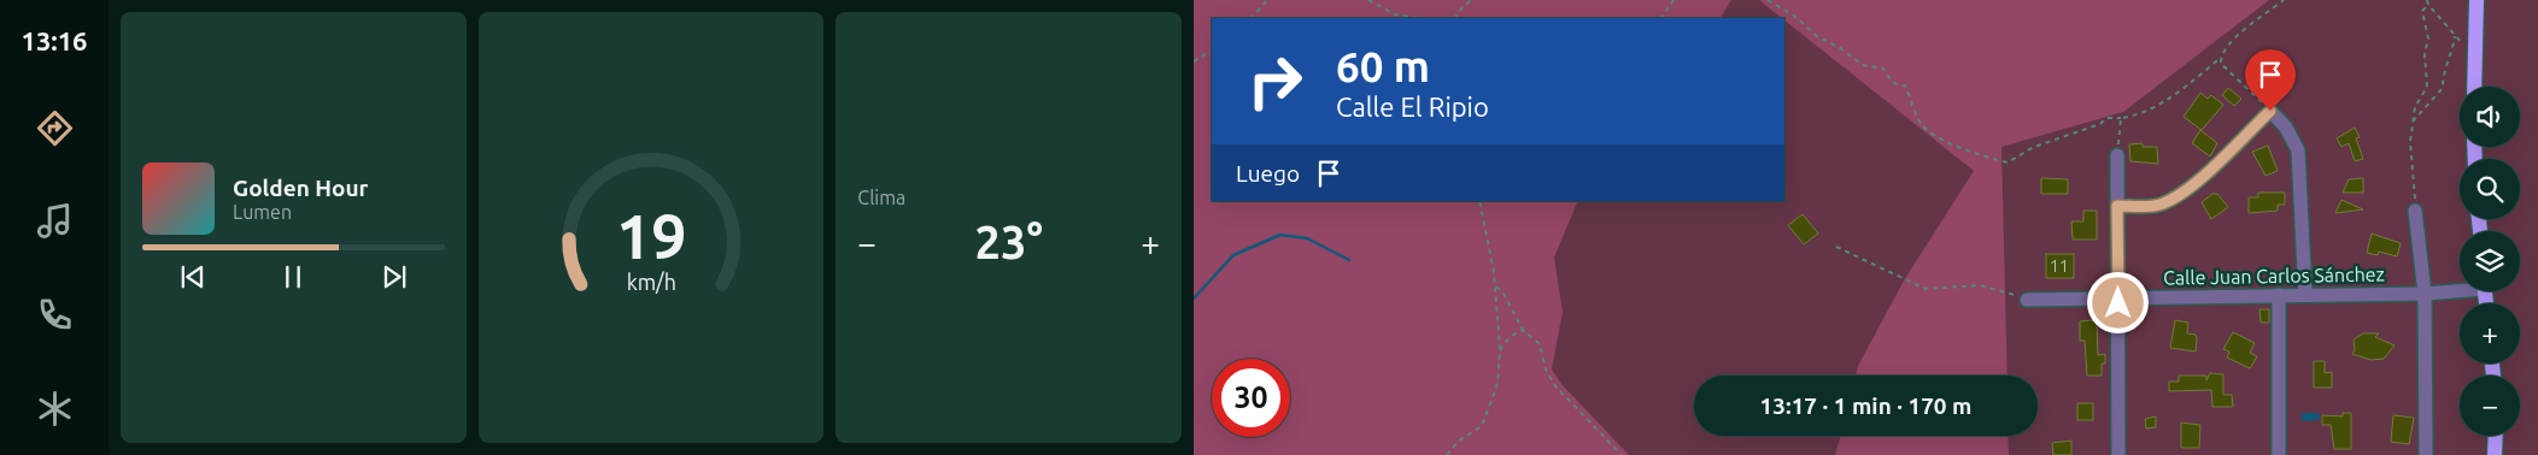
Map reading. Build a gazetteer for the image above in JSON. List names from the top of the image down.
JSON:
{
  "streets": {
    "street": ["Calle Juan Carlos Sánchez"]
  },
  "house_numbers": ["11"],
  "page": {
    "tabs": "13:16",
    "tile": "Clima",
    "turn": ["60 m", "Calle El Ripio"],
    "map_buttons": ["+", "−"],
    "then": "Luego",
    "song": ["Golden Hour", "Lumen"],
    "heat": ["−", "23°", "+"],
    "limit": "30",
    "trip": "13:17 · 1 min · 170 m",
    "gauge": ["19", "km/h"]
  }
}
